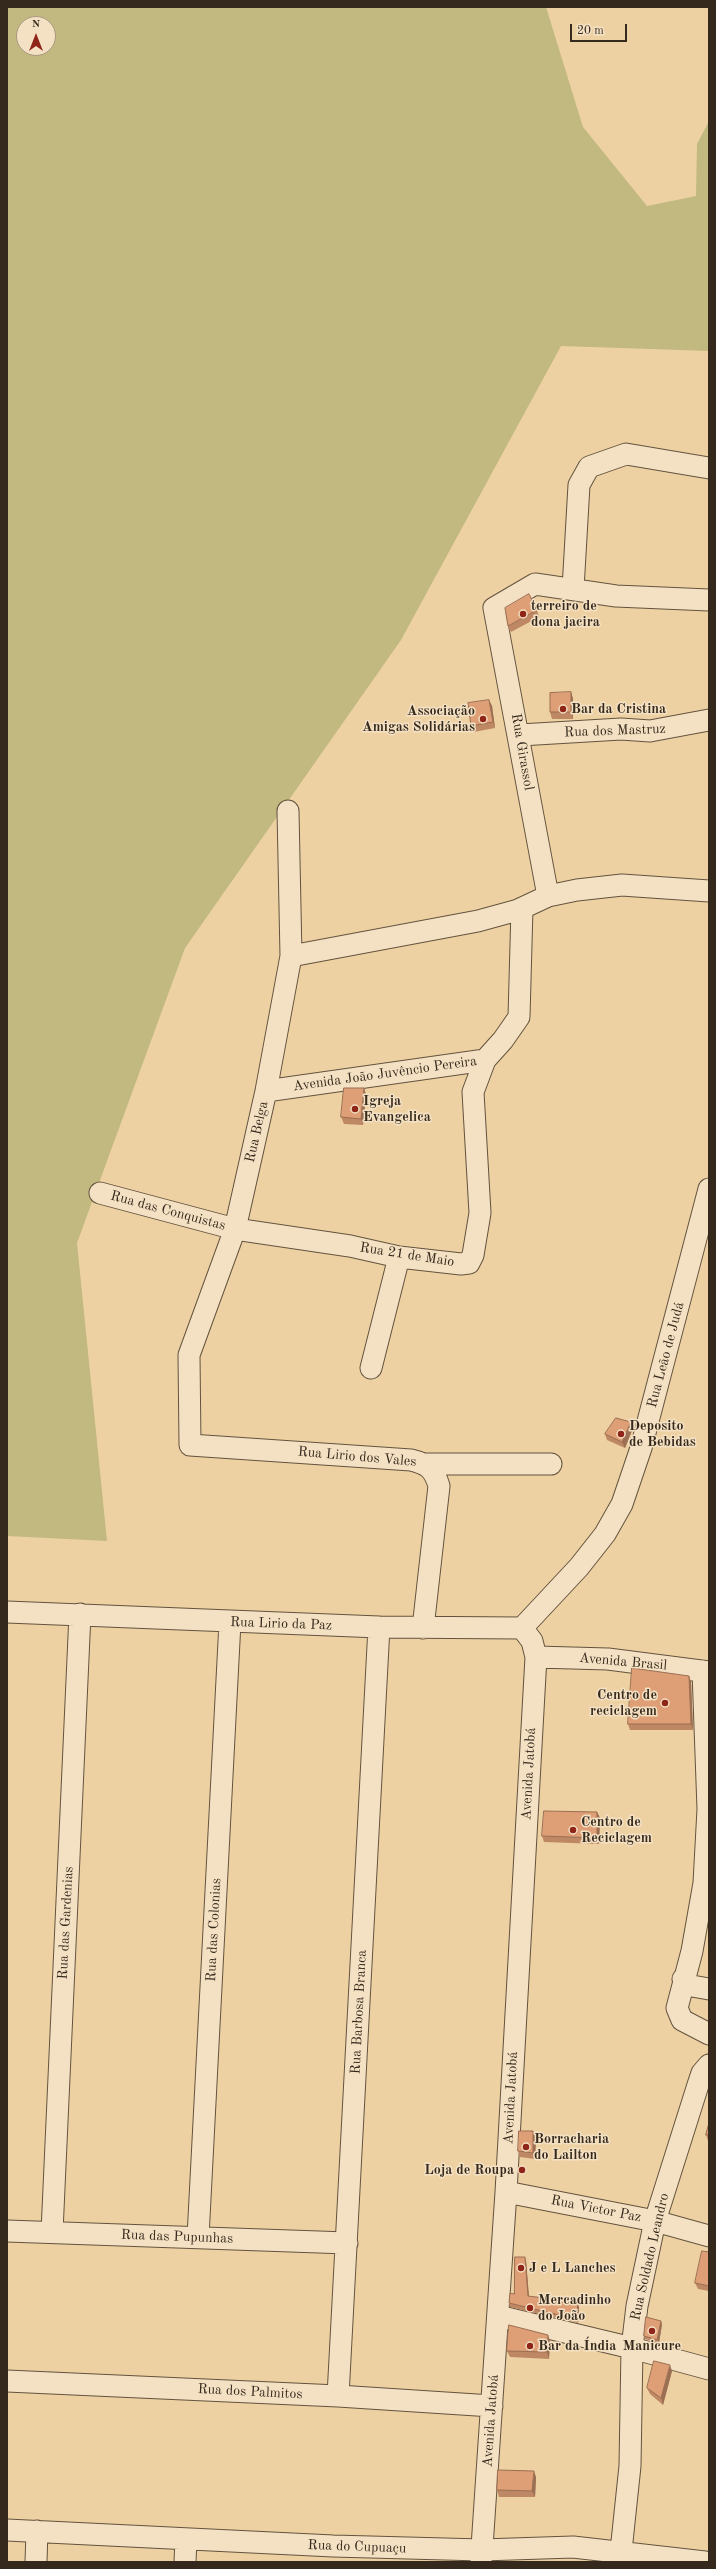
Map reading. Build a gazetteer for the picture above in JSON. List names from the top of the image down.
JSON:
{
  "streets": {
    "street": [
      "Rua dos Mastruz",
      "Rua Girassol",
      "Avenida João Juvêncio Pereira",
      "Rua Belga",
      "Rua das Conquistas",
      "Rua 21 de Maio",
      "Rua Leão de Judá",
      "Rua Lirio dos Vales",
      "Rua Lirio da Paz",
      "Avenida Brasil",
      "Avenida Jatobá",
      "Rua das Gardenias",
      "Rua das Colonias",
      "Rua Barbosa Branca",
      "Rua Victor Paz",
      "Rua das Pupunhas",
      "Rua Soldado Leandro",
      "Rua dos Palmitos",
      "Rua do Cupuaçu"
    ]
  },
  "crossings": [
    ["Rua dos Mastruz", "Rua Girassol"],
    ["Avenida João Juvêncio Pereira", "Rua Belga"],
    ["Avenida João Juvêncio Pereira", "Rua 21 de Maio"],
    ["Rua Belga", "Rua das Conquistas"],
    ["Rua Belga", "Rua 21 de Maio"],
    ["Rua Belga", "Rua Lirio dos Vales"],
    ["Rua das Conquistas", "Rua 21 de Maio"],
    ["Rua Leão de Judá", "Rua Lirio da Paz"],
    ["Rua Lirio dos Vales", "Rua Lirio da Paz"],
    ["Rua Lirio da Paz", "Rua das Gardenias"],
    ["Rua Lirio da Paz", "Rua das Colonias"],
    ["Rua Lirio da Paz", "Rua Barbosa Branca"],
    ["Avenida Brasil", "Avenida Jatobá"],
    ["Avenida Jatobá", "Rua Victor Paz"],
    ["Avenida Jatobá", "Rua dos Palmitos"],
    ["Avenida Jatobá", "Rua do Cupuaçu"],
    ["Rua das Gardenias", "Rua das Pupunhas"],
    ["Rua das Colonias", "Rua das Pupunhas"],
    ["Rua Barbosa Branca", "Rua das Pupunhas"],
    ["Rua Barbosa Branca", "Rua dos Palmitos"],
    ["Rua Victor Paz", "Rua Soldado Leandro"],
    ["Rua Soldado Leandro", "Rua do Cupuaçu"]
  ],
  "places": [
    "terreiro de dona jacira",
    "Bar da Cristina",
    "Associação Amigas Solidárias",
    "Igreja Evangelica",
    "Deposito de Bebidas",
    "Centro de reciclagem",
    "Centro de Reciclagem",
    "Borracharia do Lailton",
    "Loja de Roupa",
    "J e L Lanches",
    "Mercadinho do João",
    "Manicure",
    "Bar da Índia"
  ],
  "scale_bar": "20 m",
  "north": "top"
}
